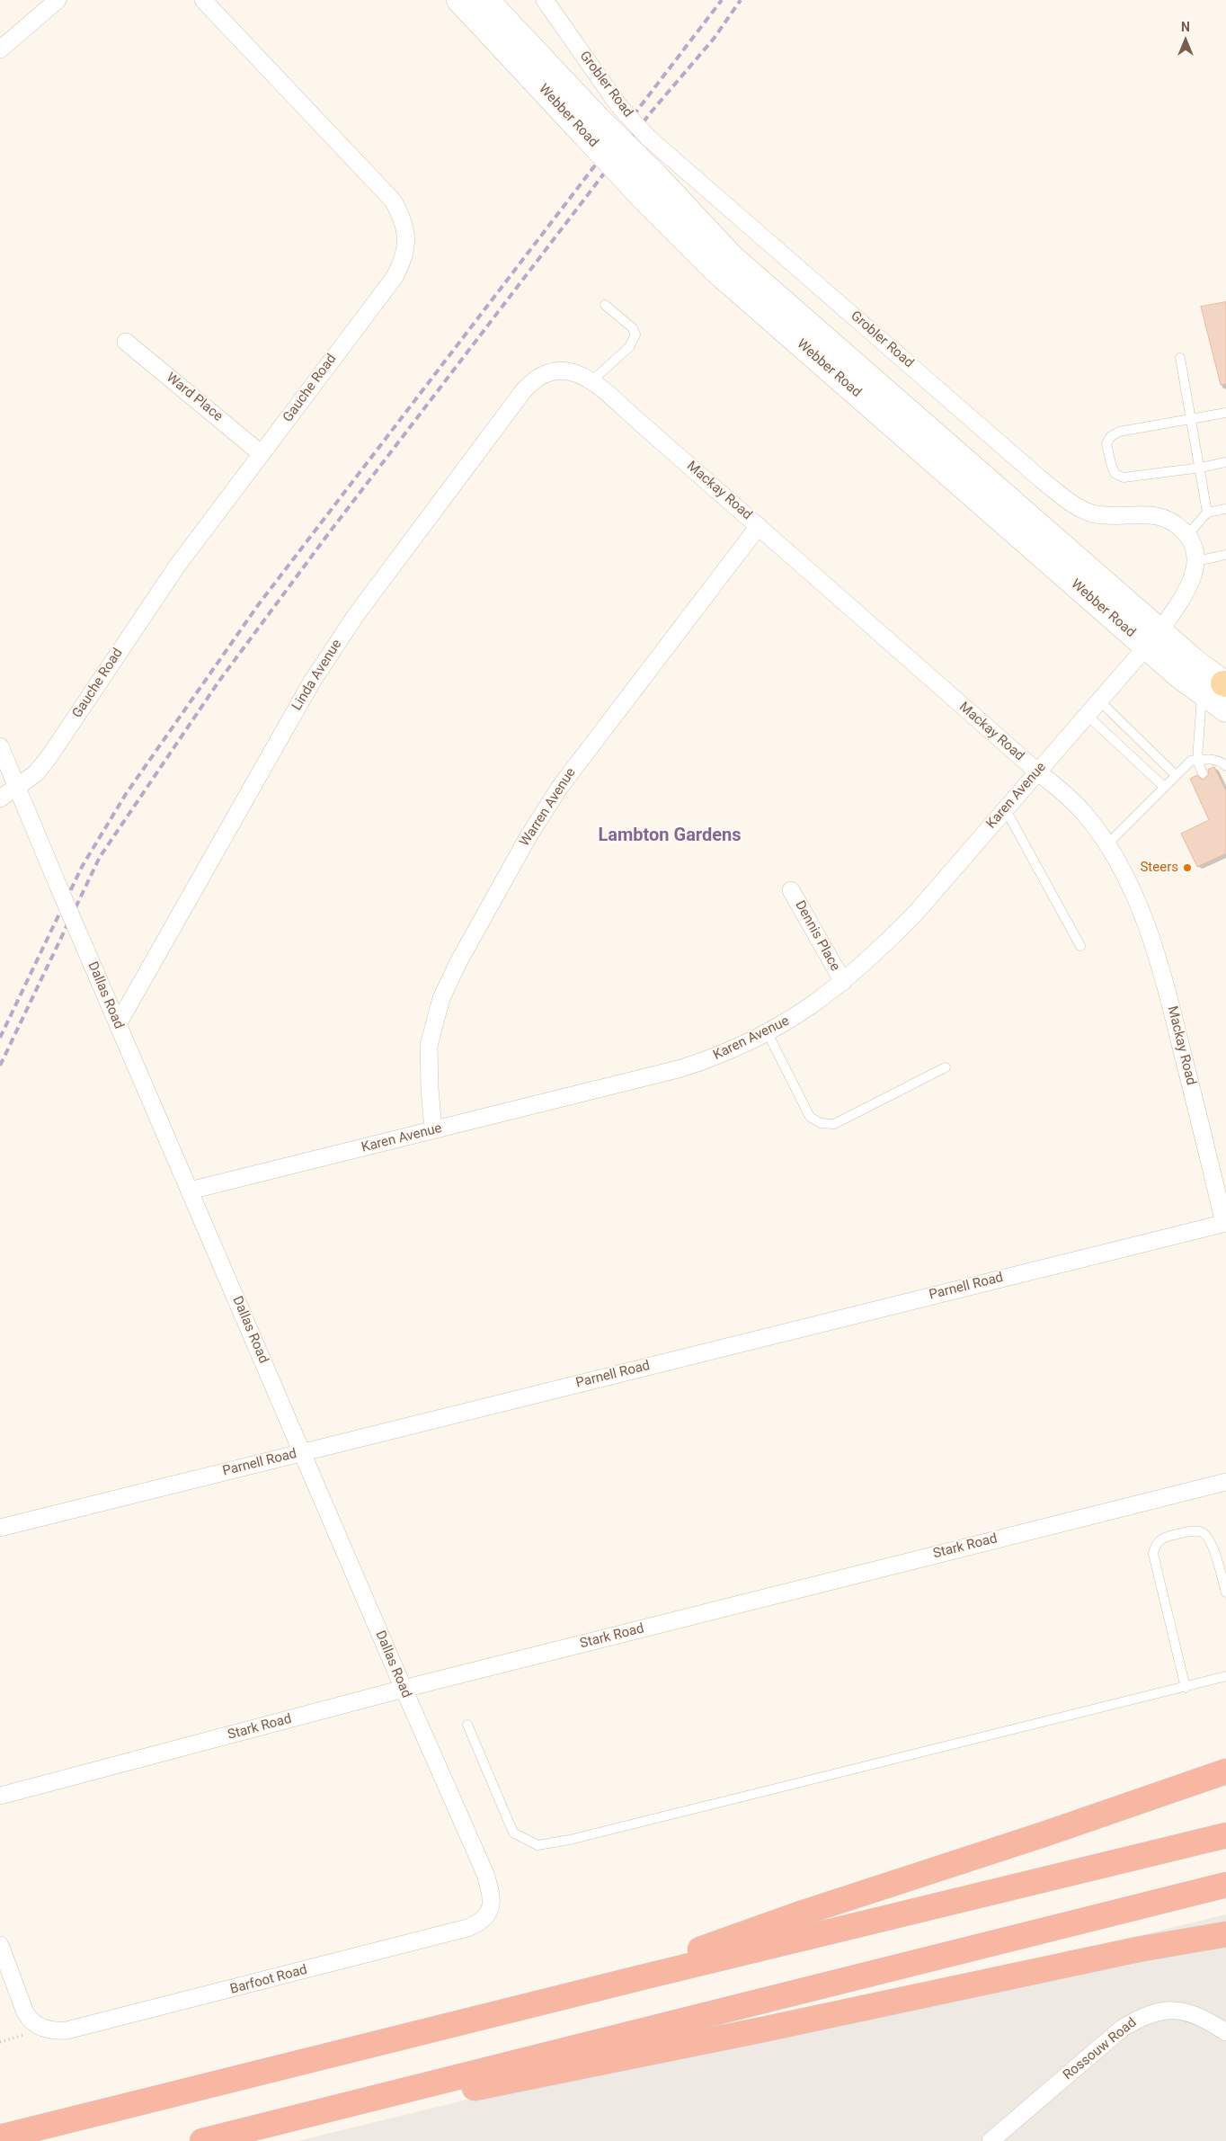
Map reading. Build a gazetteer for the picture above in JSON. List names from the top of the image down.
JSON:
{
  "streets": {
    "main road": ["Webber Road"],
    "street": [
      "Grobler Road",
      "Gauche Road",
      "Ward Place",
      "Mackay Road",
      "Linda Avenue",
      "Karen Avenue",
      "Warren Avenue",
      "Dennis Place",
      "Dallas Road",
      "Parnell Road",
      "Stark Road",
      "Barfoot Road",
      "Rossouw Road"
    ]
  },
  "crossings": [
    ["Webber Road", "Karen Avenue"],
    ["Gauche Road", "Ward Place"],
    ["Gauche Road", "Dallas Road"],
    ["Mackay Road", "Linda Avenue"],
    ["Mackay Road", "Karen Avenue"],
    ["Mackay Road", "Warren Avenue"],
    ["Mackay Road", "Parnell Road"],
    ["Linda Avenue", "Dallas Road"],
    ["Karen Avenue", "Warren Avenue"],
    ["Karen Avenue", "Dennis Place"],
    ["Karen Avenue", "Dallas Road"],
    ["Dallas Road", "Parnell Road"],
    ["Dallas Road", "Stark Road"],
    ["Dallas Road", "Barfoot Road"]
  ],
  "districts": ["Lambton Gardens"],
  "places": ["Steers"],
  "north": "top"
}
